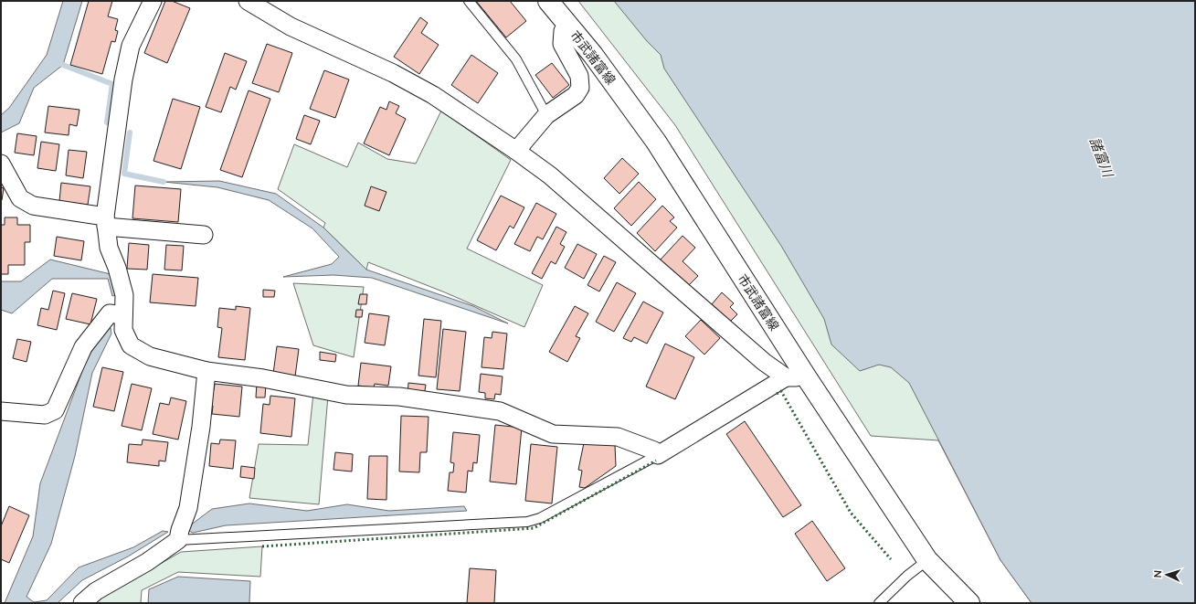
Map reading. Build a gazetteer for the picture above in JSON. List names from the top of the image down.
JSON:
{
  "streets": {
    "main road": ["市武諸富線"]
  },
  "water": ["諸富川"],
  "north": "left"
}
